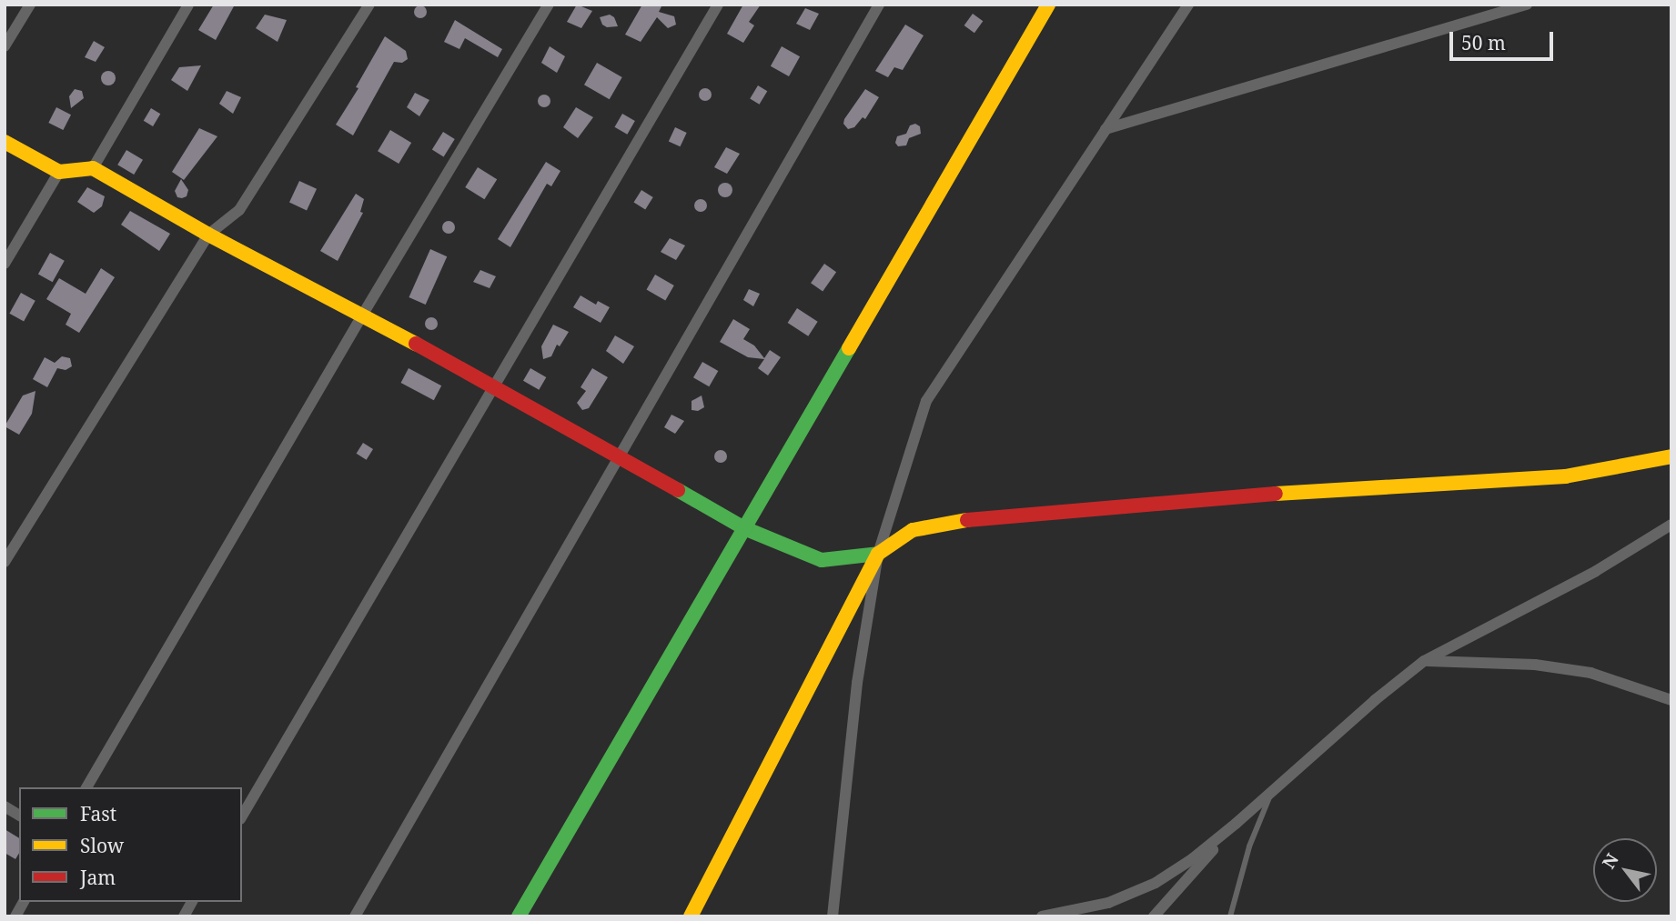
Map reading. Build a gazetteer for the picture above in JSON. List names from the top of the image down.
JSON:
{
  "legend": ["Fast", "Slow", "Jam"],
  "scale_bar": "50 m",
  "north": "top left"
}
